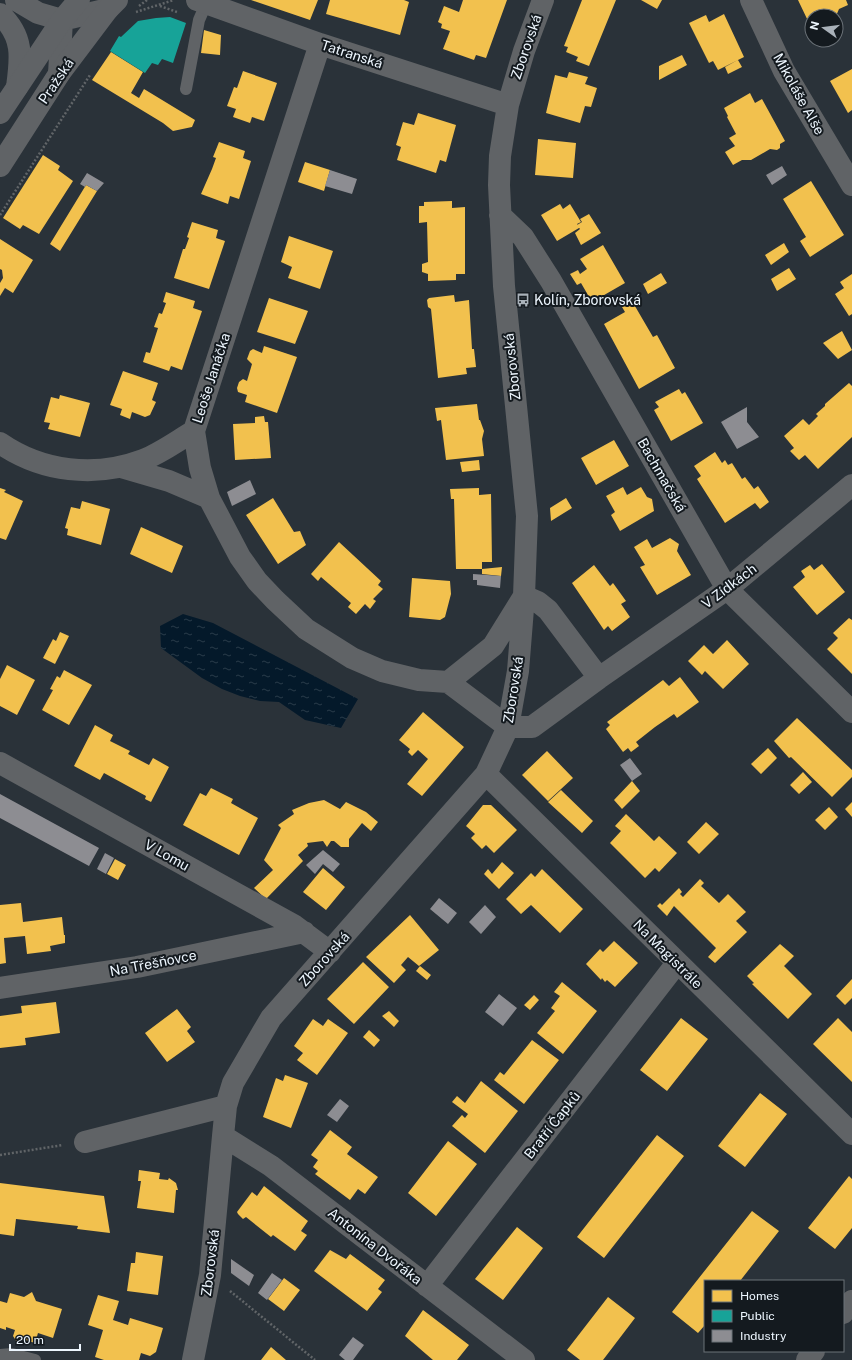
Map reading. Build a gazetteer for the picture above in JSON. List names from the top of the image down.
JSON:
{
  "streets": {
    "street": [
      "Zborovská",
      "Tatranská",
      "Pražská",
      "Mikoláše Alše",
      "Leoše Janáčka",
      "Bachmačská",
      "V Zídkách",
      "V Lomu",
      "Na Magistrále",
      "Na Třešňovce",
      "Bratří Čapků",
      "Antonína Dvořáka"
    ]
  },
  "crossings": [
    ["Zborovská", "Tatranská"],
    ["Zborovská", "Bachmačská"],
    ["Zborovská", "V Zídkách"],
    ["Zborovská", "V Lomu"],
    ["Zborovská", "Na Magistrále"],
    ["Zborovská", "Antonína Dvořáka"],
    ["Tatranská", "Leoše Janáčka"],
    ["Bachmačská", "V Zídkách"],
    ["V Lomu", "Na Třešňovce"],
    ["Na Magistrále", "Bratří Čapků"],
    ["Bratří Čapků", "Antonína Dvořáka"]
  ],
  "places": {
    "bus stop": ["Kolín, Zborovská"]
  },
  "legend": ["Homes", "Public", "Industry"],
  "scale_bar": "20 m",
  "north": "left"
}
